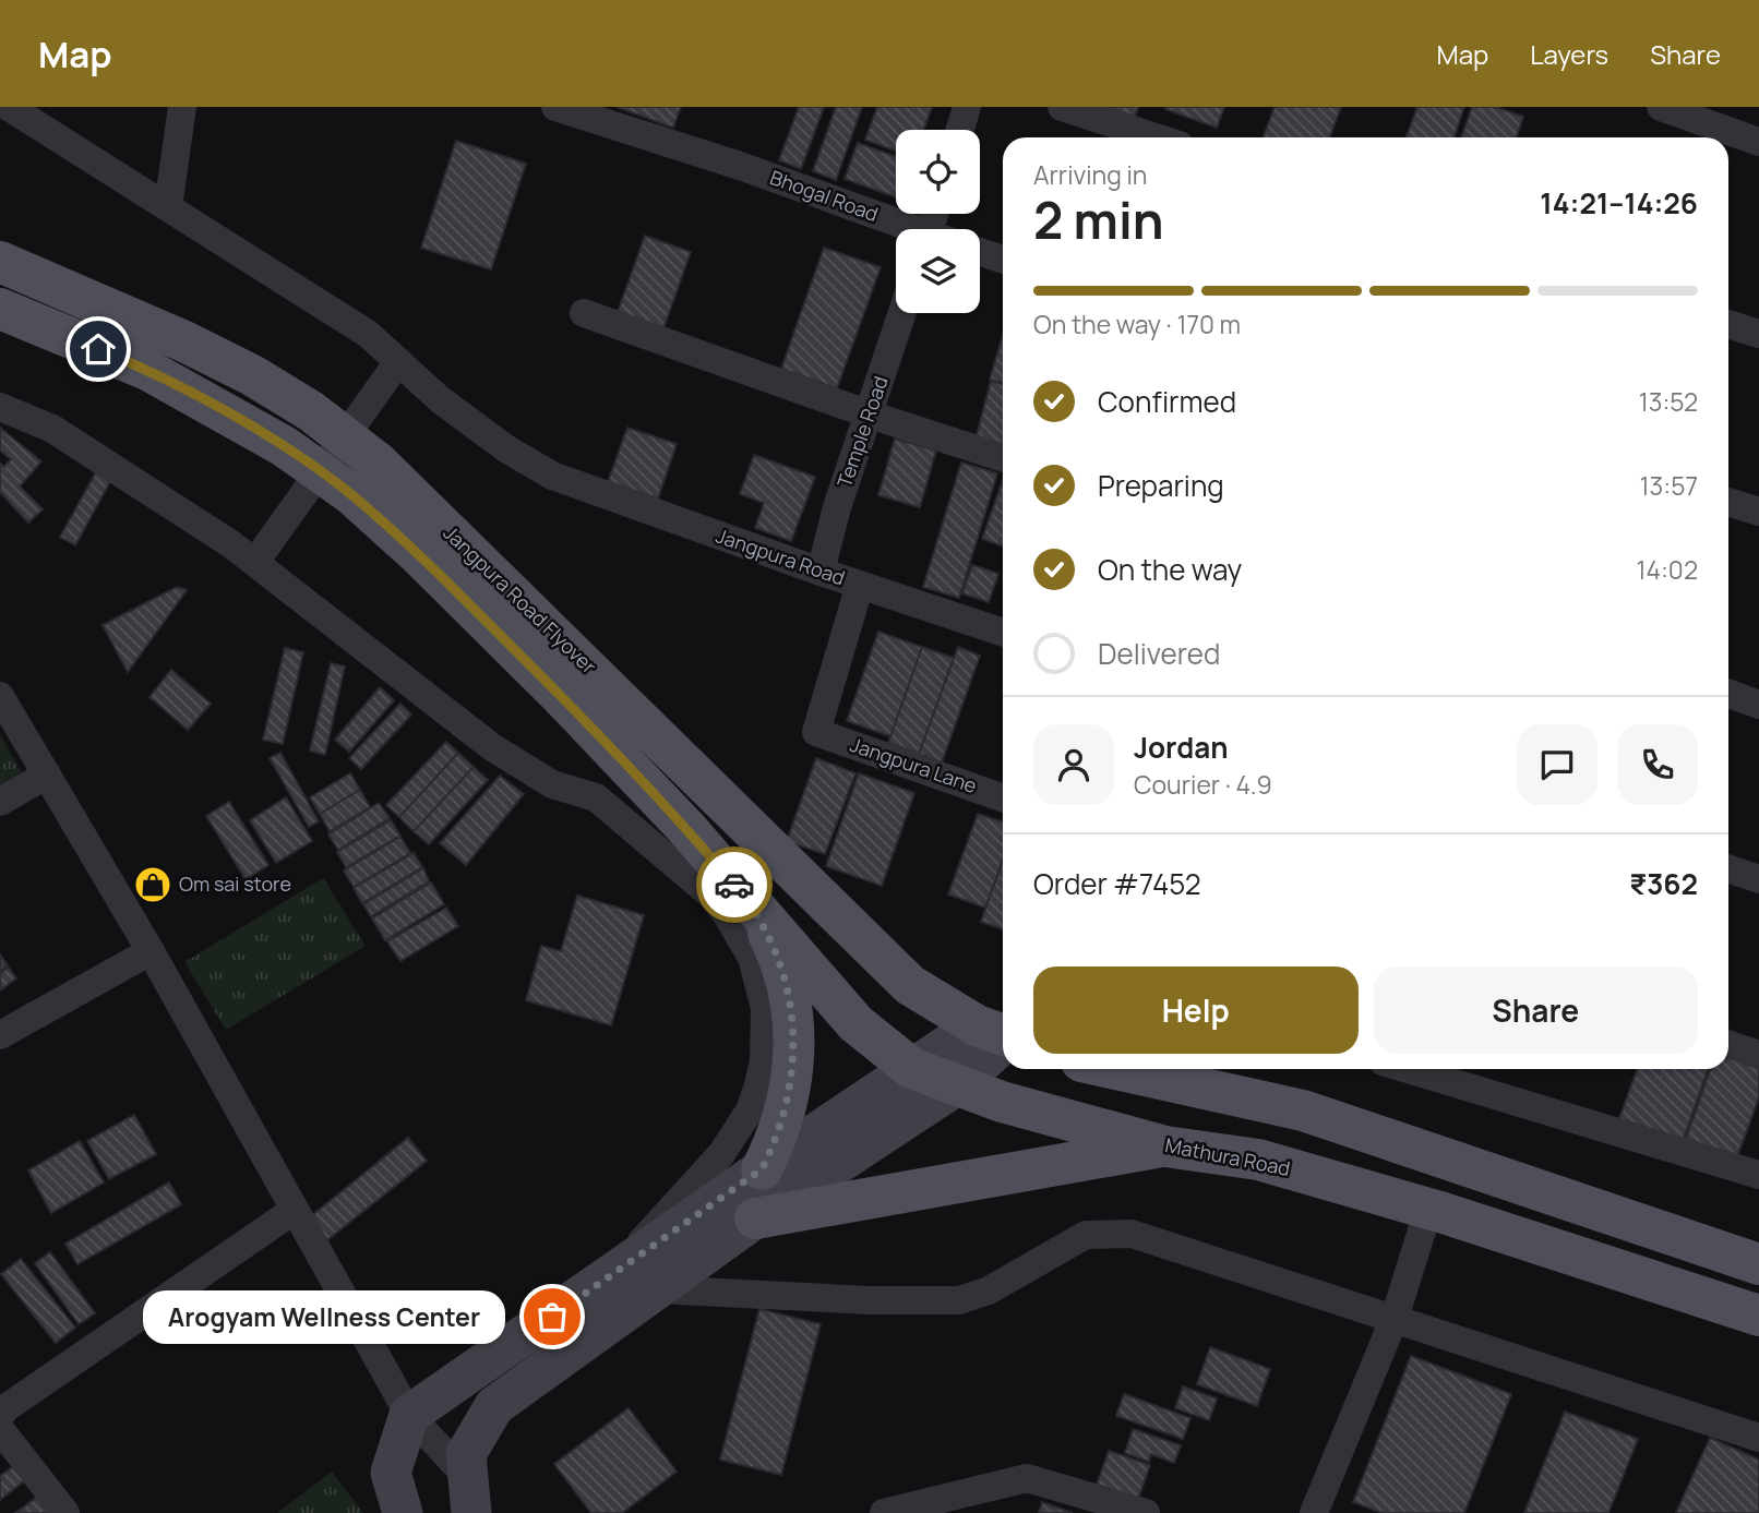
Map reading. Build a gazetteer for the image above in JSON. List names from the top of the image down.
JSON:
{
  "streets": {
    "main road": ["Jangpura Road Flyover", "Mathura Road"],
    "street": [
      "Bhogal Road",
      "Temple Road",
      "Jangpura Road",
      "Jangpura Lane"
    ]
  },
  "crossings": [
    ["Temple Road", "Jangpura Road"],
    ["Jangpura Road", "Jangpura Lane"],
    ["Jangpura Road Flyover", "Mathura Road"]
  ],
  "places": {
    "shop": ["Om sai store"],
    "other": ["Arogyam Wellness Center"]
  },
  "page": {
    "header": "Map",
    "nav": ["Map", "Layers", "Share"],
    "heading": ["2 min", "Arriving in", "14:21–14:26"],
    "panel": [
      "Jordan",
      "Courier · 4.9",
      "Order #7452",
      "₹362"
    ],
    "bar": "On the way · 170 m",
    "list": [
      ["Confirmed", "13:52"],
      ["Preparing", "13:57"],
      ["On the way", "14:02"],
      "Delivered"
    ],
    "buttons": ["Help", "Share"],
    "bubble": "Arogyam Wellness Center"
  }
}
